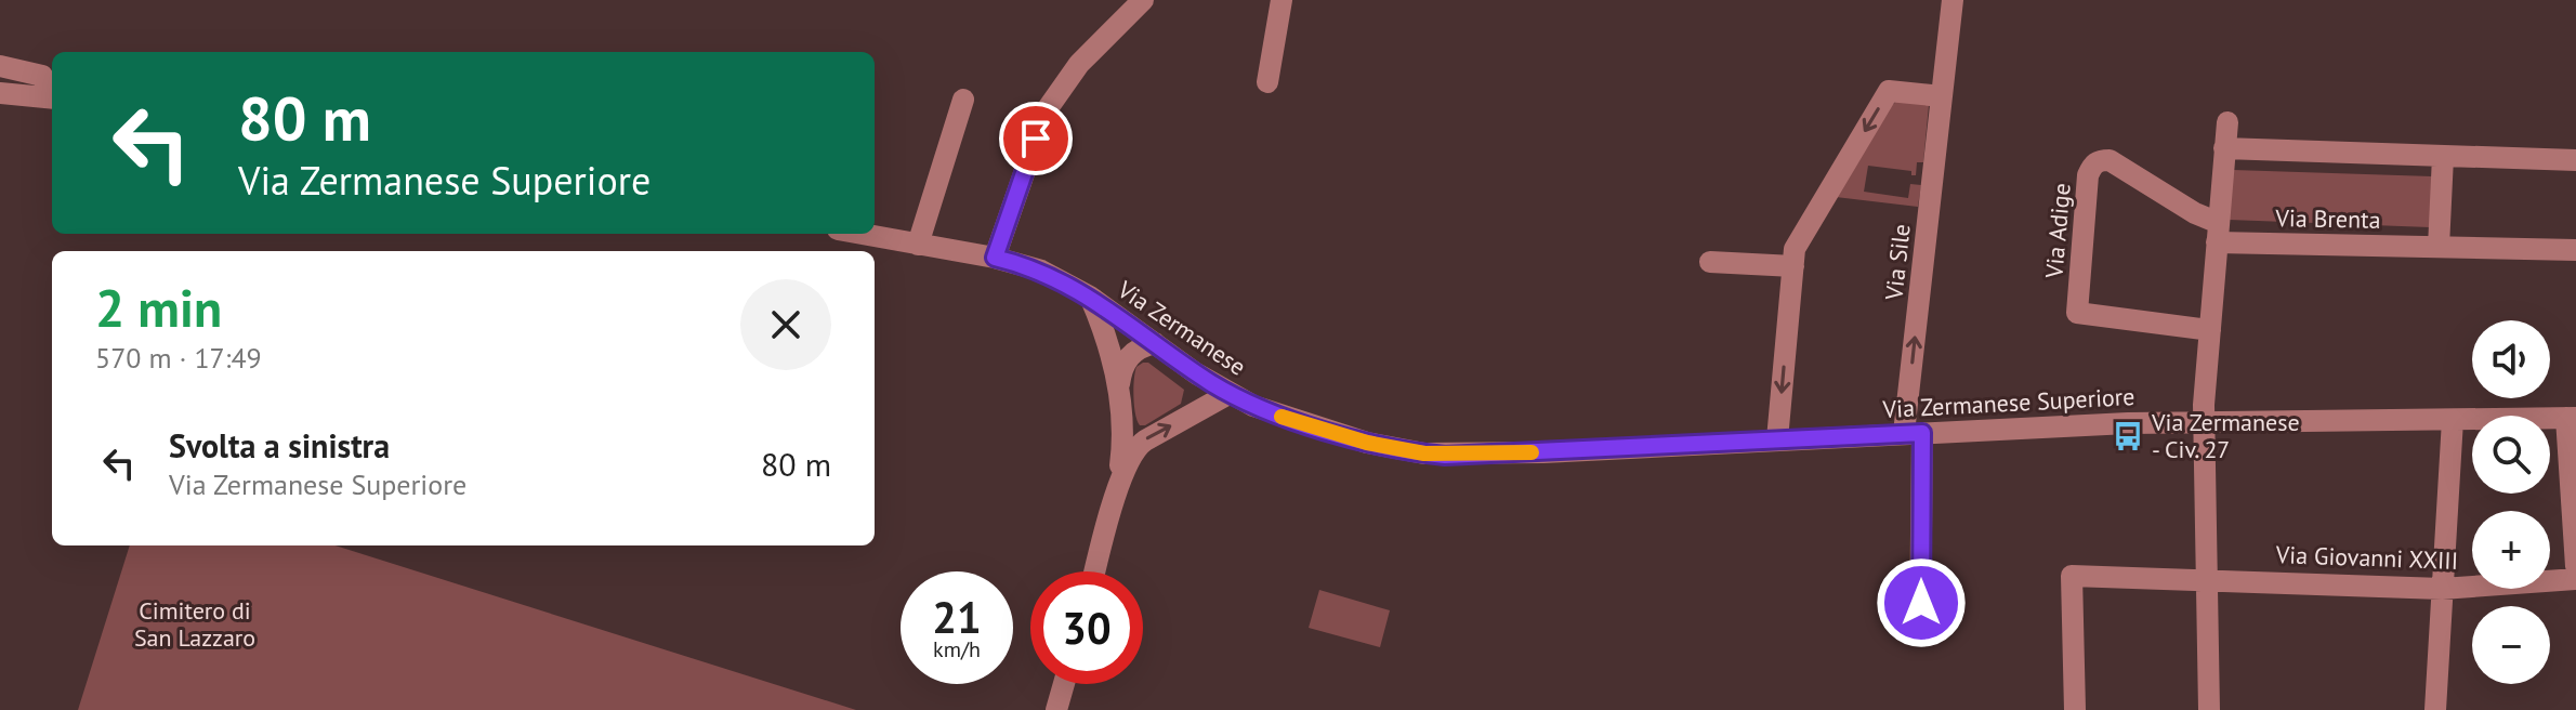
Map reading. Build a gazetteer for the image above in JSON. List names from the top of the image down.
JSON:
{
  "streets": {
    "street": [
      "Via Brenta",
      "Via Adige",
      "Via Sile",
      "Via Zermanese",
      "Via Zermanese Superiore",
      "Via Giovanni XXIII"
    ]
  },
  "crossings": [
    ["Via Brenta", "Via Adige"],
    ["Via Sile", "Via Zermanese Superiore"],
    ["Via Zermanese", "Via Zermanese Superiore"]
  ],
  "parks": ["Cimitero di San Lazzaro"],
  "places": {
    "bus stop": ["Via Zermanese - Civ. 27"]
  },
  "page": {
    "turn": ["80 m", "Via Zermanese Superiore"],
    "heading": ["2 min", "570 m · 17:49"],
    "map_buttons": ["+", "−"],
    "list": [
      {
        "name": "Svolta a sinistra",
        "note": "Via Zermanese Superiore",
        "value": "80 m"
      }
    ],
    "speed": "21 km/h",
    "limit": "30"
  }
}
